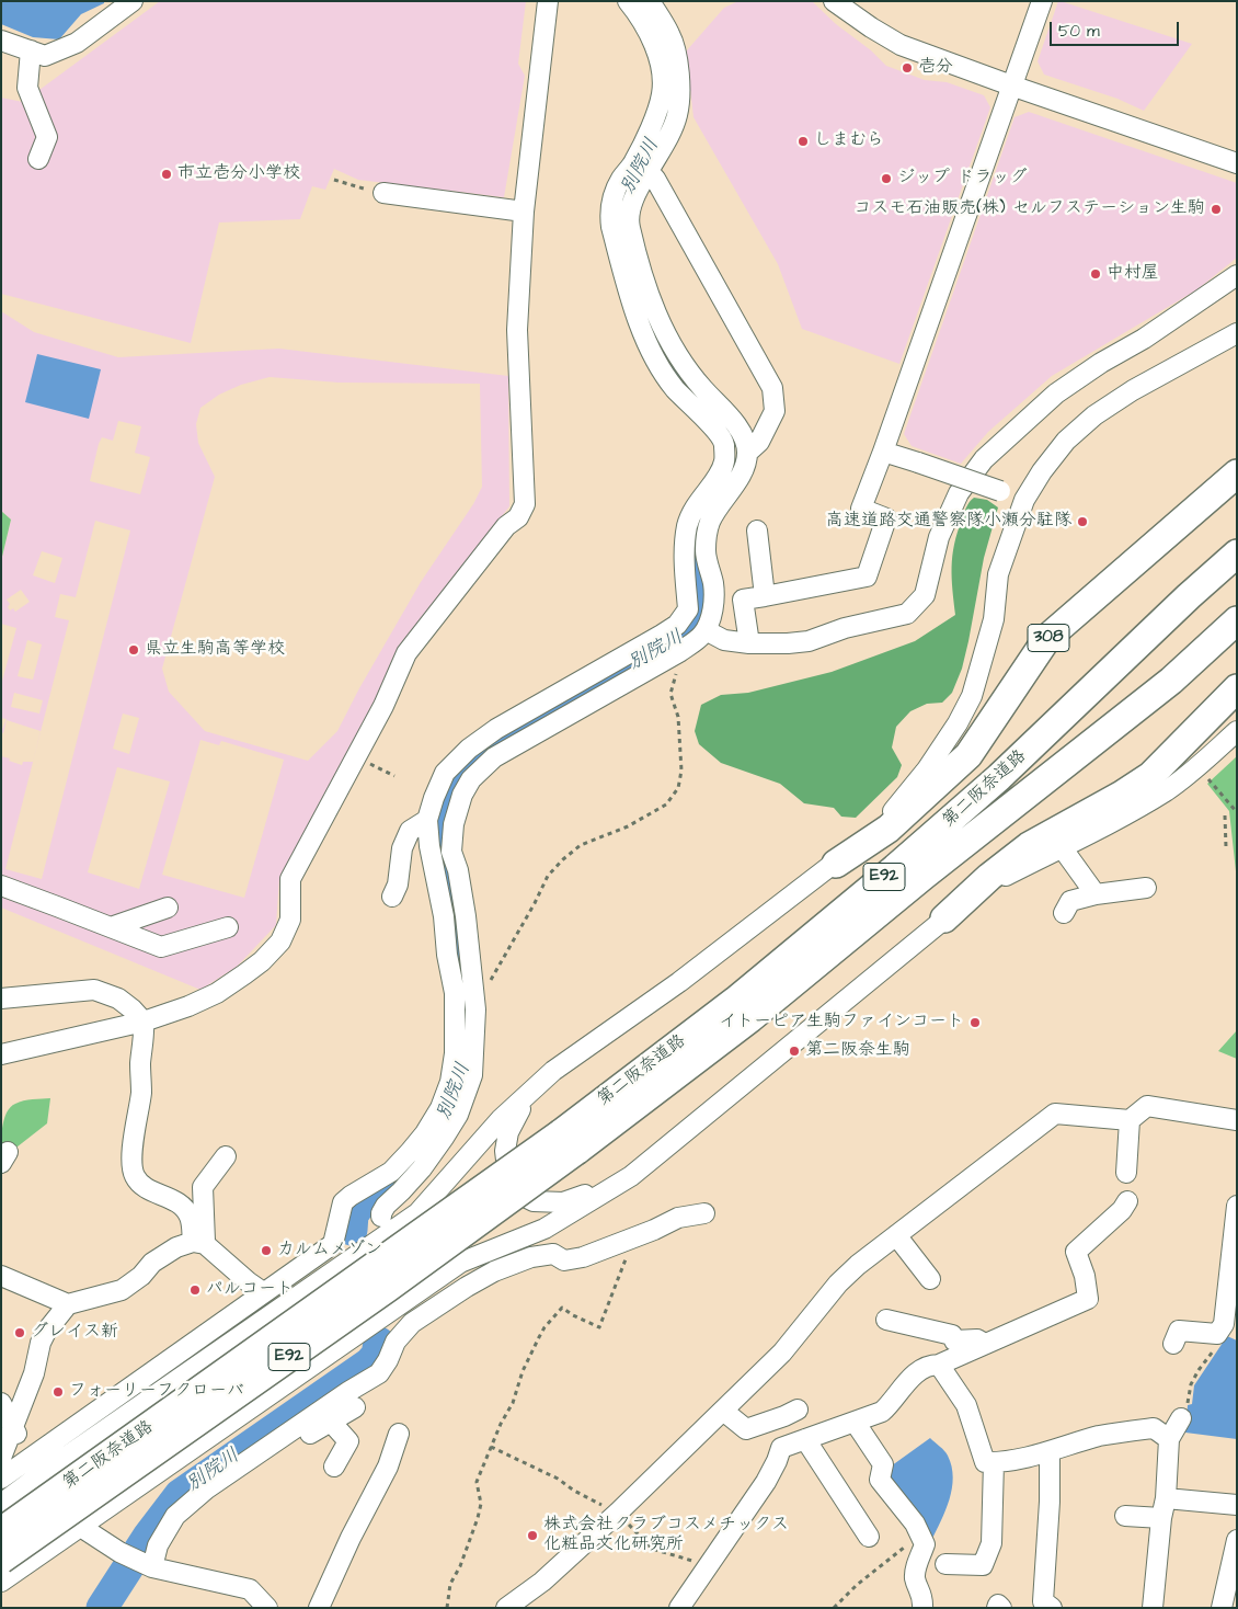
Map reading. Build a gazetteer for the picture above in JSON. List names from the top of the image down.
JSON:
{
  "streets": {
    "highway": ["308", "第二阪奈道路", "E92"]
  },
  "water": ["別院川"],
  "places": [
    "壱分",
    "しまむら",
    "市立壱分小学校",
    "ジップ ドラッグ",
    "コスモ石油販売(株) セルフステーション生駒",
    "中村屋",
    "高速道路交通警察隊小瀬分駐隊",
    "県立生駒高等学校",
    "イトーピア生駒ファインコート",
    "第二阪奈生駒",
    "カルムメゾン",
    "パルコート",
    "グレイス新",
    "フォーリーフクローバ",
    "株式会社クラブコスメチックス 化粧品文化研究所"
  ],
  "scale_bar": "50 m"
}
